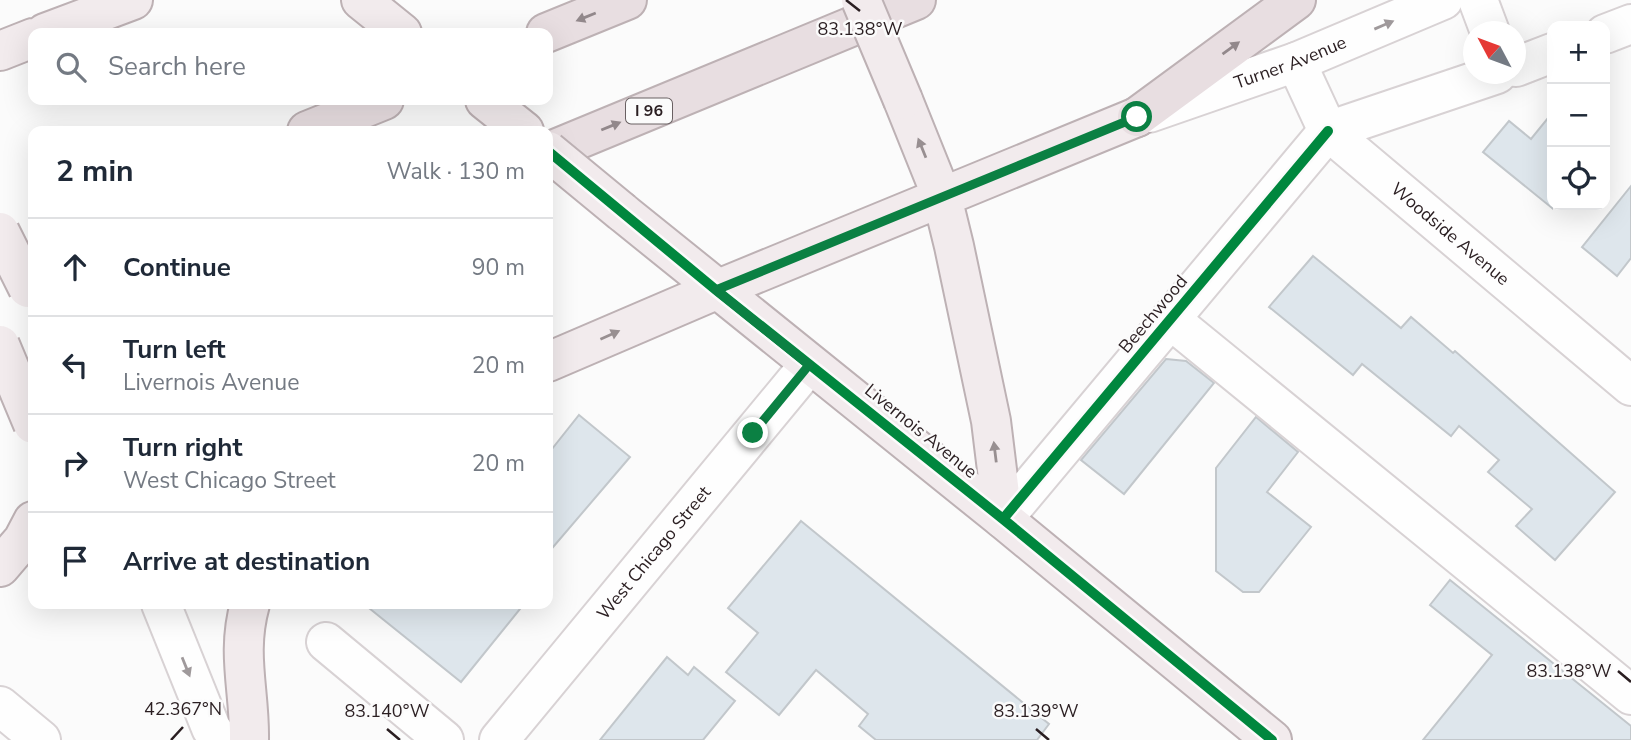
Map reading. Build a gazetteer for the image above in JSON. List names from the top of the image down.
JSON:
{
  "streets": {
    "highway": ["I 96"],
    "main road": ["Livernois Avenue"],
    "street": [
      "Turner Avenue",
      "Woodside Avenue",
      "Beechwood",
      "West Chicago Street"
    ]
  },
  "crossings": [
    ["Turner Avenue", "Woodside Avenue"],
    ["Woodside Avenue", "Beechwood"],
    ["Beechwood", "Livernois Avenue"],
    ["Livernois Avenue", "West Chicago Street"]
  ],
  "north": "top left",
  "page": {
    "map_buttons": ["+", "−"],
    "search": "Search here",
    "heading": ["2 min", "Walk · 130 m"],
    "list": [
      ["Continue", "90 m"],
      ["Turn left", "Livernois Avenue", "20 m"],
      ["Turn right", "West Chicago Street", "20 m"],
      "Arrive at destination"
    ]
  },
  "coordinates": [
    "83.138°W",
    "42.367°N",
    "83.140°W",
    "83.139°W"
  ]
}
